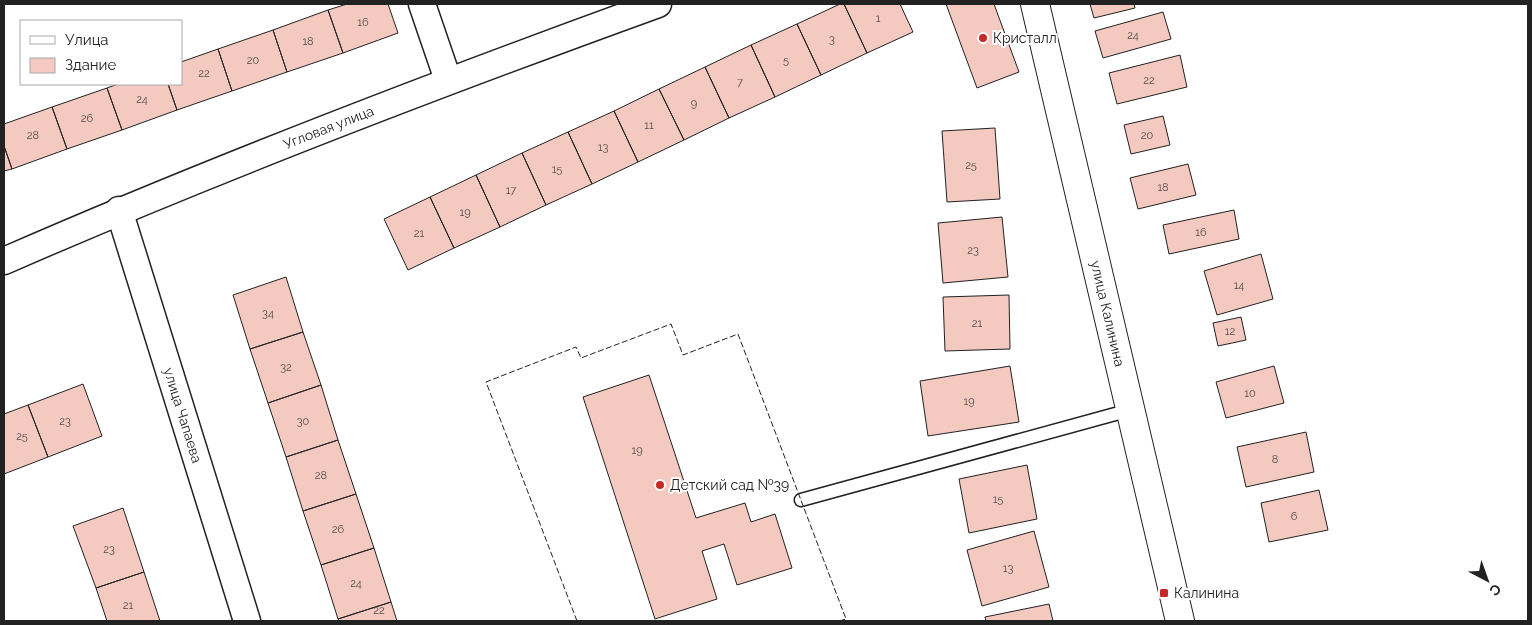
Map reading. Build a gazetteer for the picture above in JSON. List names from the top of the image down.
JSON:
{
  "streets": {
    "street": ["Угловая улица", "улица Калинина", "улица Чапаева"]
  },
  "crossings": [
    ["Угловая улица", "улица Чапаева"]
  ],
  "places": {
    "other": ["Кристалл", "Детский сад №39"],
    "transit": ["Калинина"]
  },
  "house_numbers": [
    "1",
    "16",
    "24",
    "3",
    "18",
    "20",
    "5",
    "22",
    "22",
    "7",
    "24",
    "9",
    "26",
    "11",
    "28",
    "20",
    "13",
    "25",
    "15",
    "18",
    "17",
    "19",
    "16",
    "21",
    "23",
    "14",
    "34",
    "21",
    "12",
    "32",
    "10",
    "19",
    "23",
    "30",
    "25",
    "19",
    "8",
    "28",
    "15",
    "6",
    "26",
    "23",
    "13",
    "24",
    "21",
    "22"
  ],
  "legend": ["Улица", "Здание"],
  "north": "bottom right"
}
